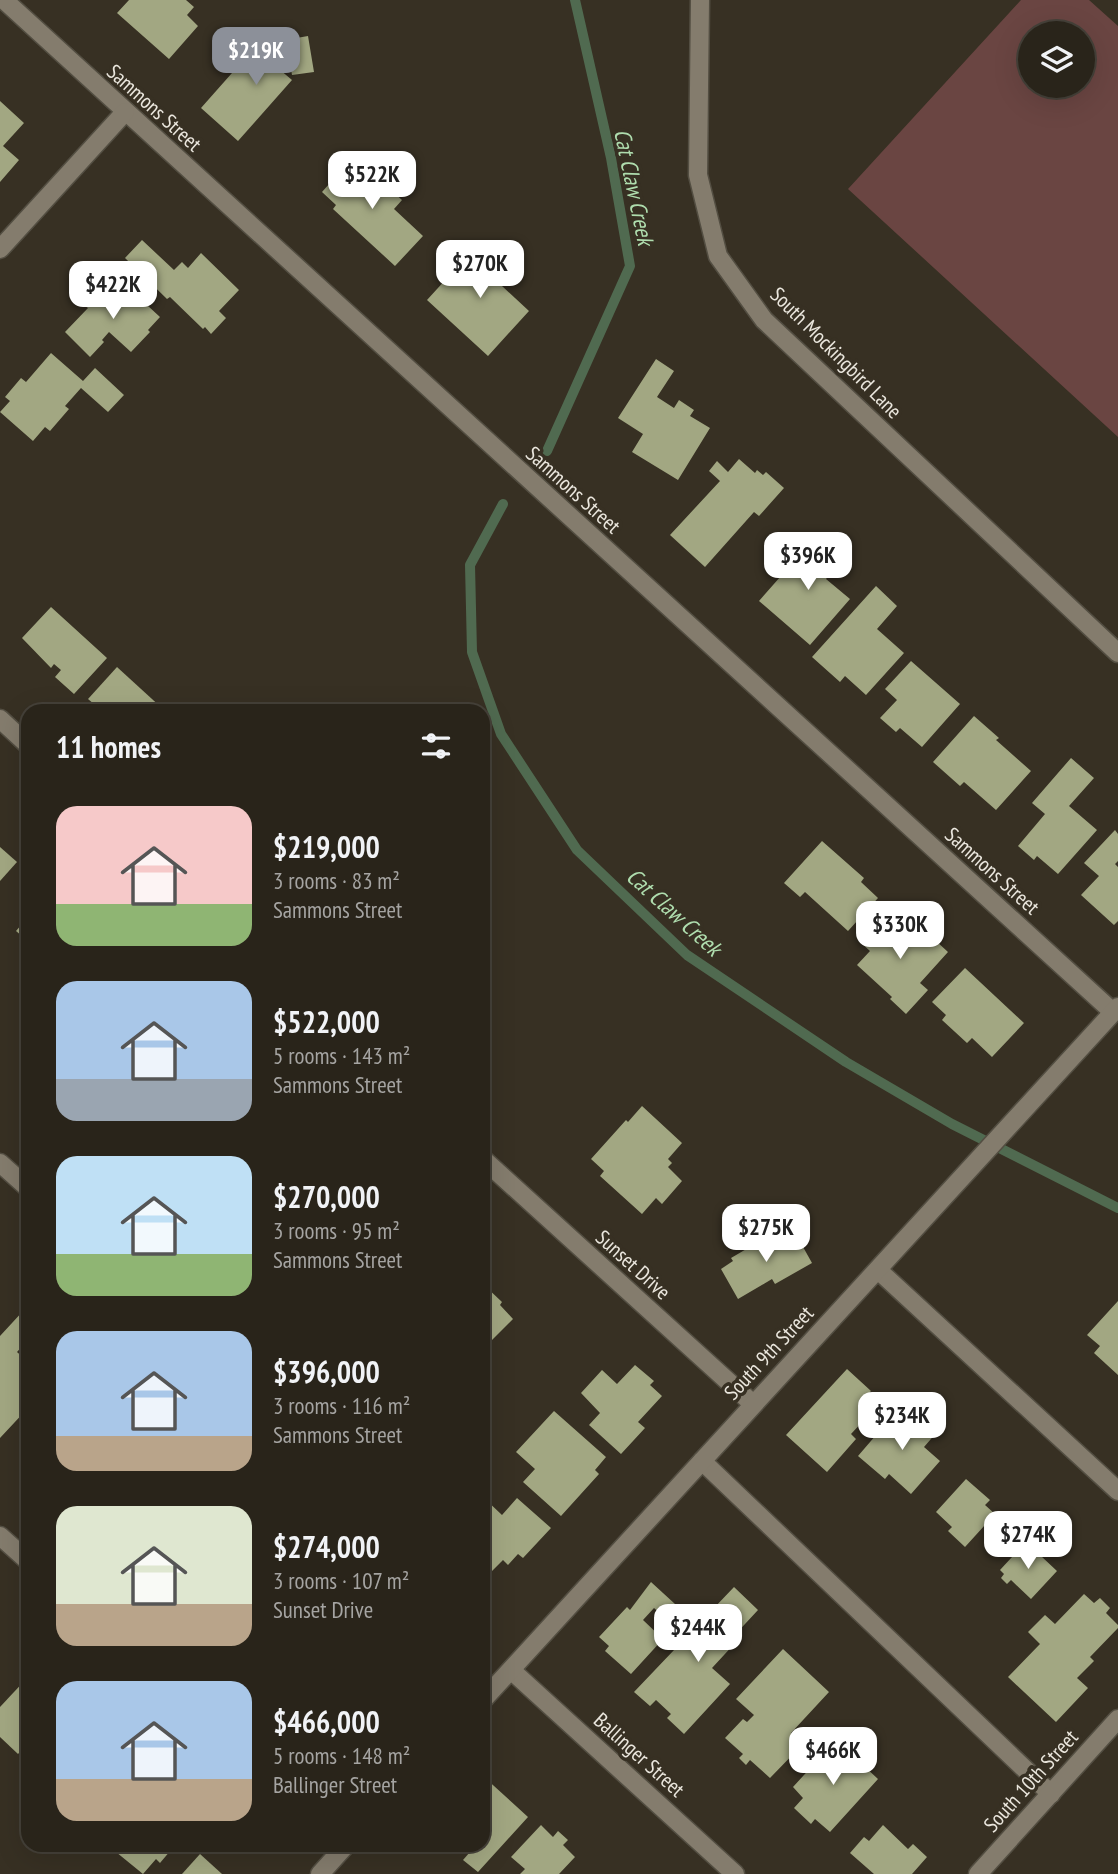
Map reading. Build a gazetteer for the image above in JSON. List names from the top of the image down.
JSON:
{
  "streets": {
    "street": [
      "Sammons Street",
      "South Mockingbird Lane",
      "Sunset Drive",
      "South 9th Street",
      "Ballinger Street",
      "South 10th Street"
    ]
  },
  "crossings": [
    ["Sammons Street", "South 9th Street"],
    ["Sunset Drive", "South 9th Street"],
    ["South 9th Street", "Ballinger Street"]
  ],
  "water": ["Cat Claw Creek"],
  "page": {
    "price": [
      "$219K",
      "$522K",
      "$270K",
      "$422K",
      "$396K",
      "$330K",
      "$275K",
      "$234K",
      "$274K",
      "$244K",
      "$466K"
    ],
    "heading": "11 homes",
    "list": [
      {
        "name": "$219,000",
        "note": "3 rooms · 83 m² · Sammons Street"
      },
      {
        "name": "$522,000",
        "note": "5 rooms · 143 m² · Sammons Street"
      },
      {
        "name": "$270,000",
        "note": "3 rooms · 95 m² · Sammons Street"
      },
      {
        "name": "$396,000",
        "note": "3 rooms · 116 m² · Sammons Street"
      },
      {
        "name": "$274,000",
        "note": "3 rooms · 107 m² · Sunset Drive"
      },
      {
        "name": "$466,000",
        "note": "5 rooms · 148 m² · Ballinger Street"
      }
    ]
  }
}
